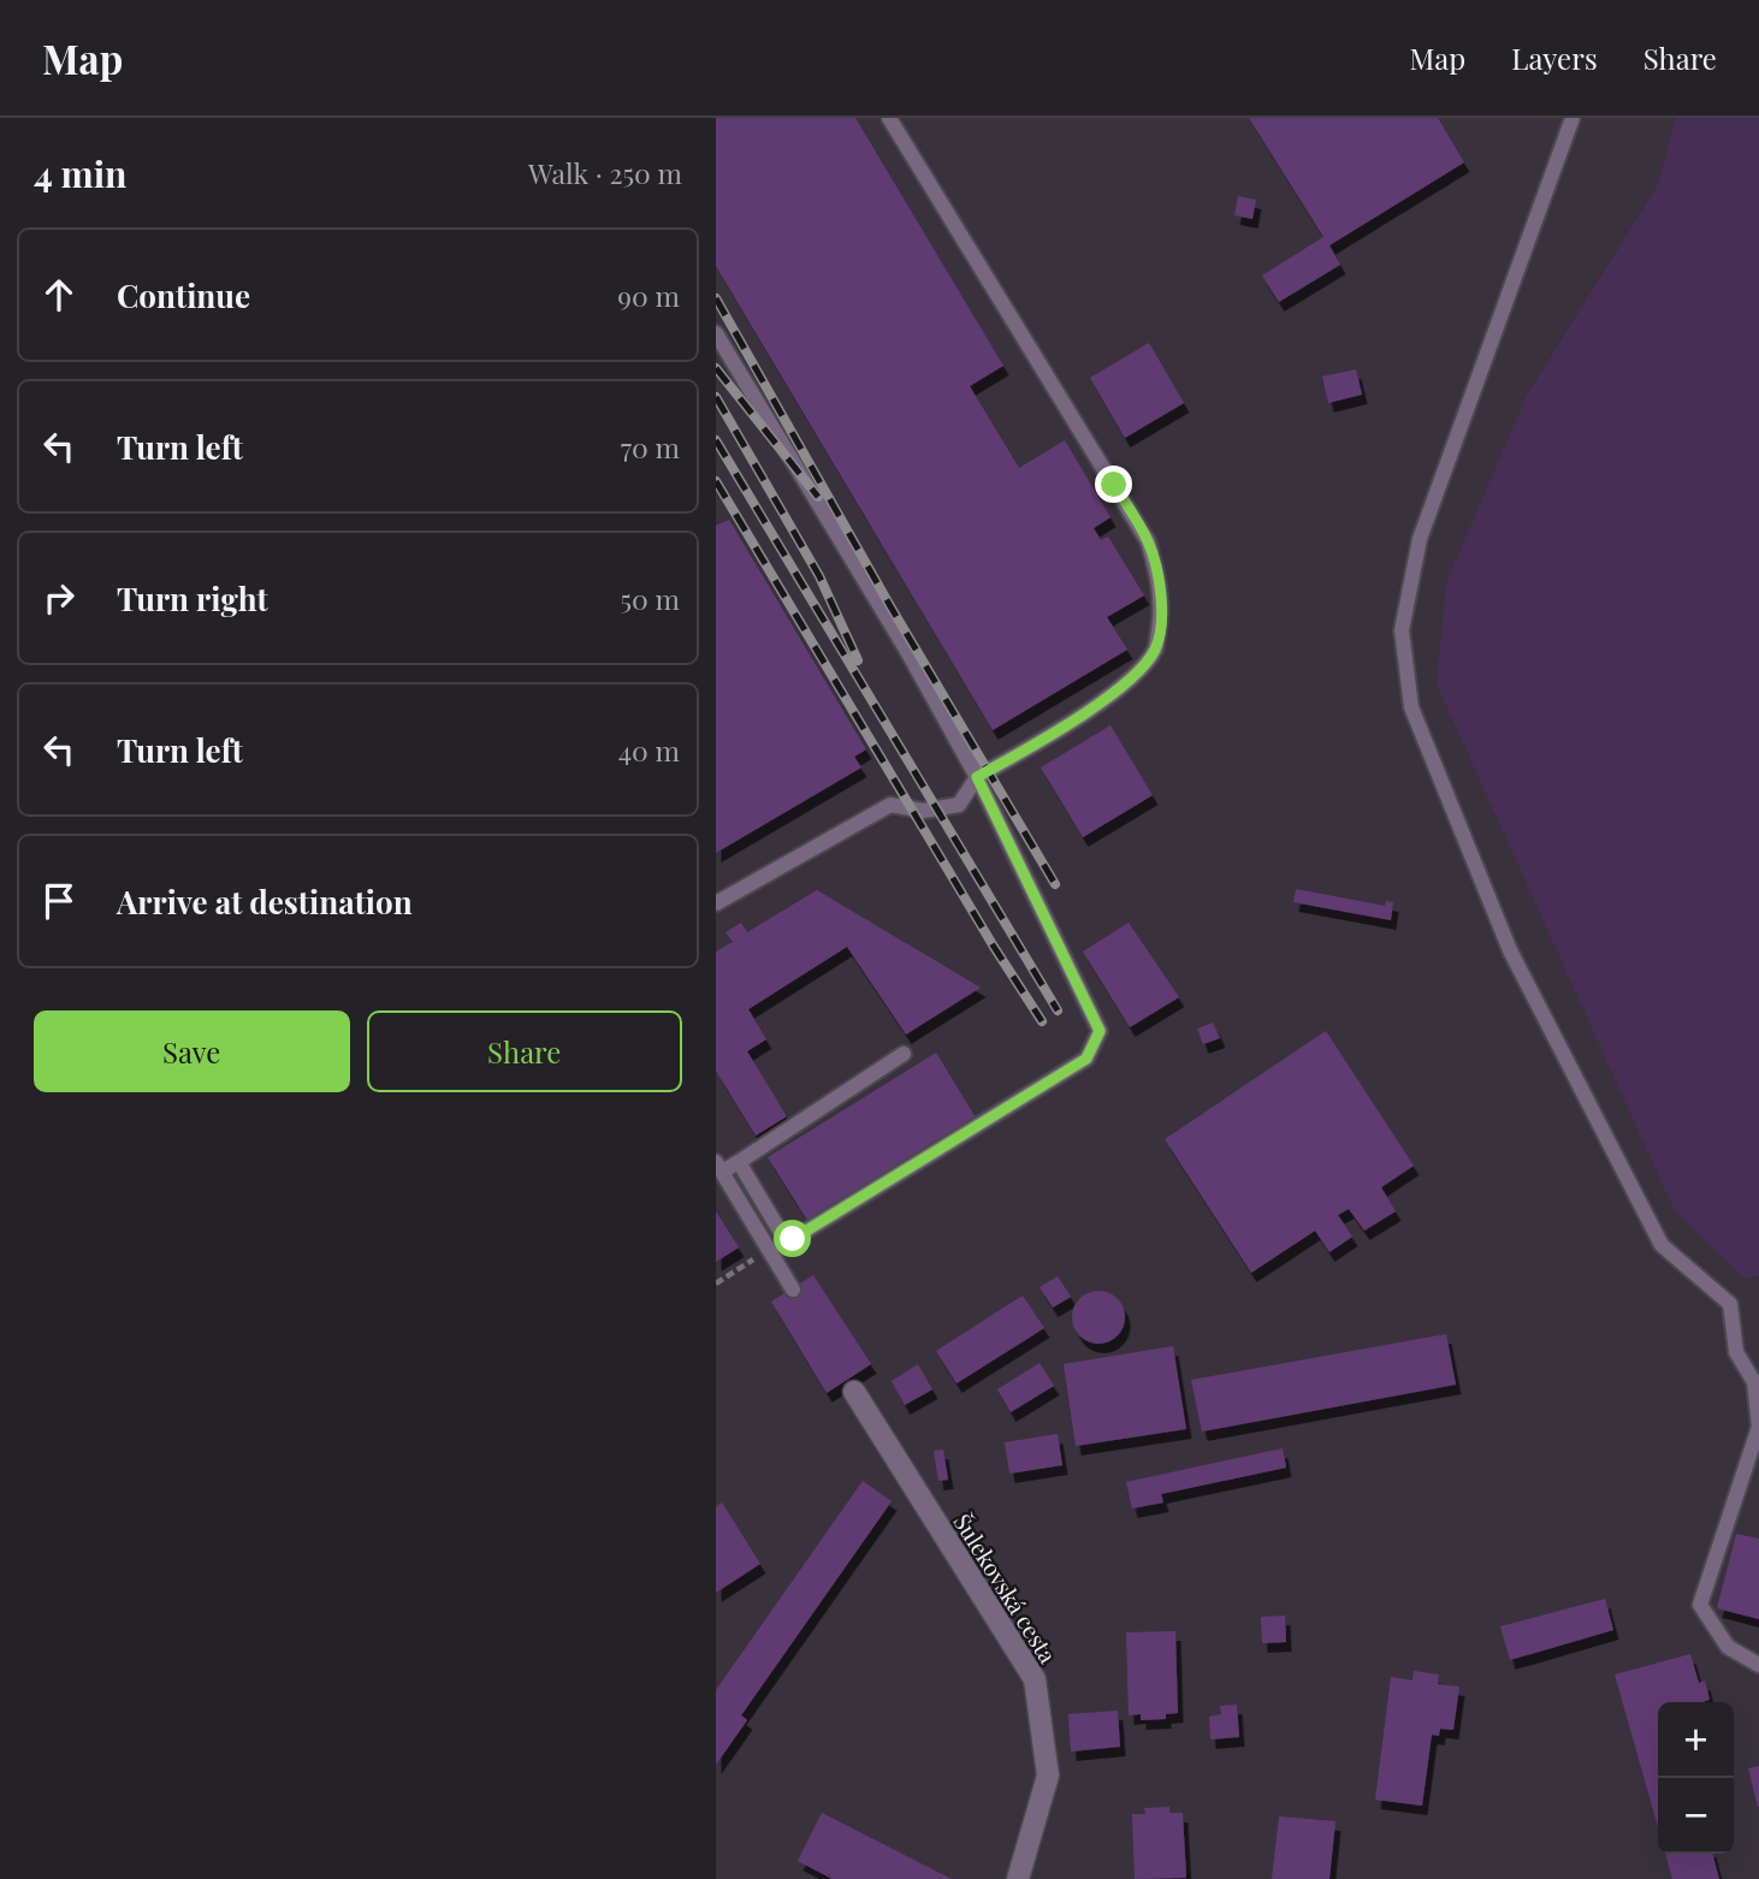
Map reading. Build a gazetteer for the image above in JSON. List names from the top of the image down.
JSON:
{
  "streets": {
    "street": ["Šulekovská cesta"]
  },
  "page": {
    "header": "Map",
    "nav": ["Map", "Layers", "Share"],
    "heading": ["4 min", "Walk · 250 m"],
    "list": [
      ["Continue", "90 m"],
      ["Turn left", "70 m"],
      ["Turn right", "50 m"],
      ["Turn left", "40 m"],
      "Arrive at destination"
    ],
    "buttons": ["Save", "Share"],
    "map_buttons": ["+", "−"]
  }
}
